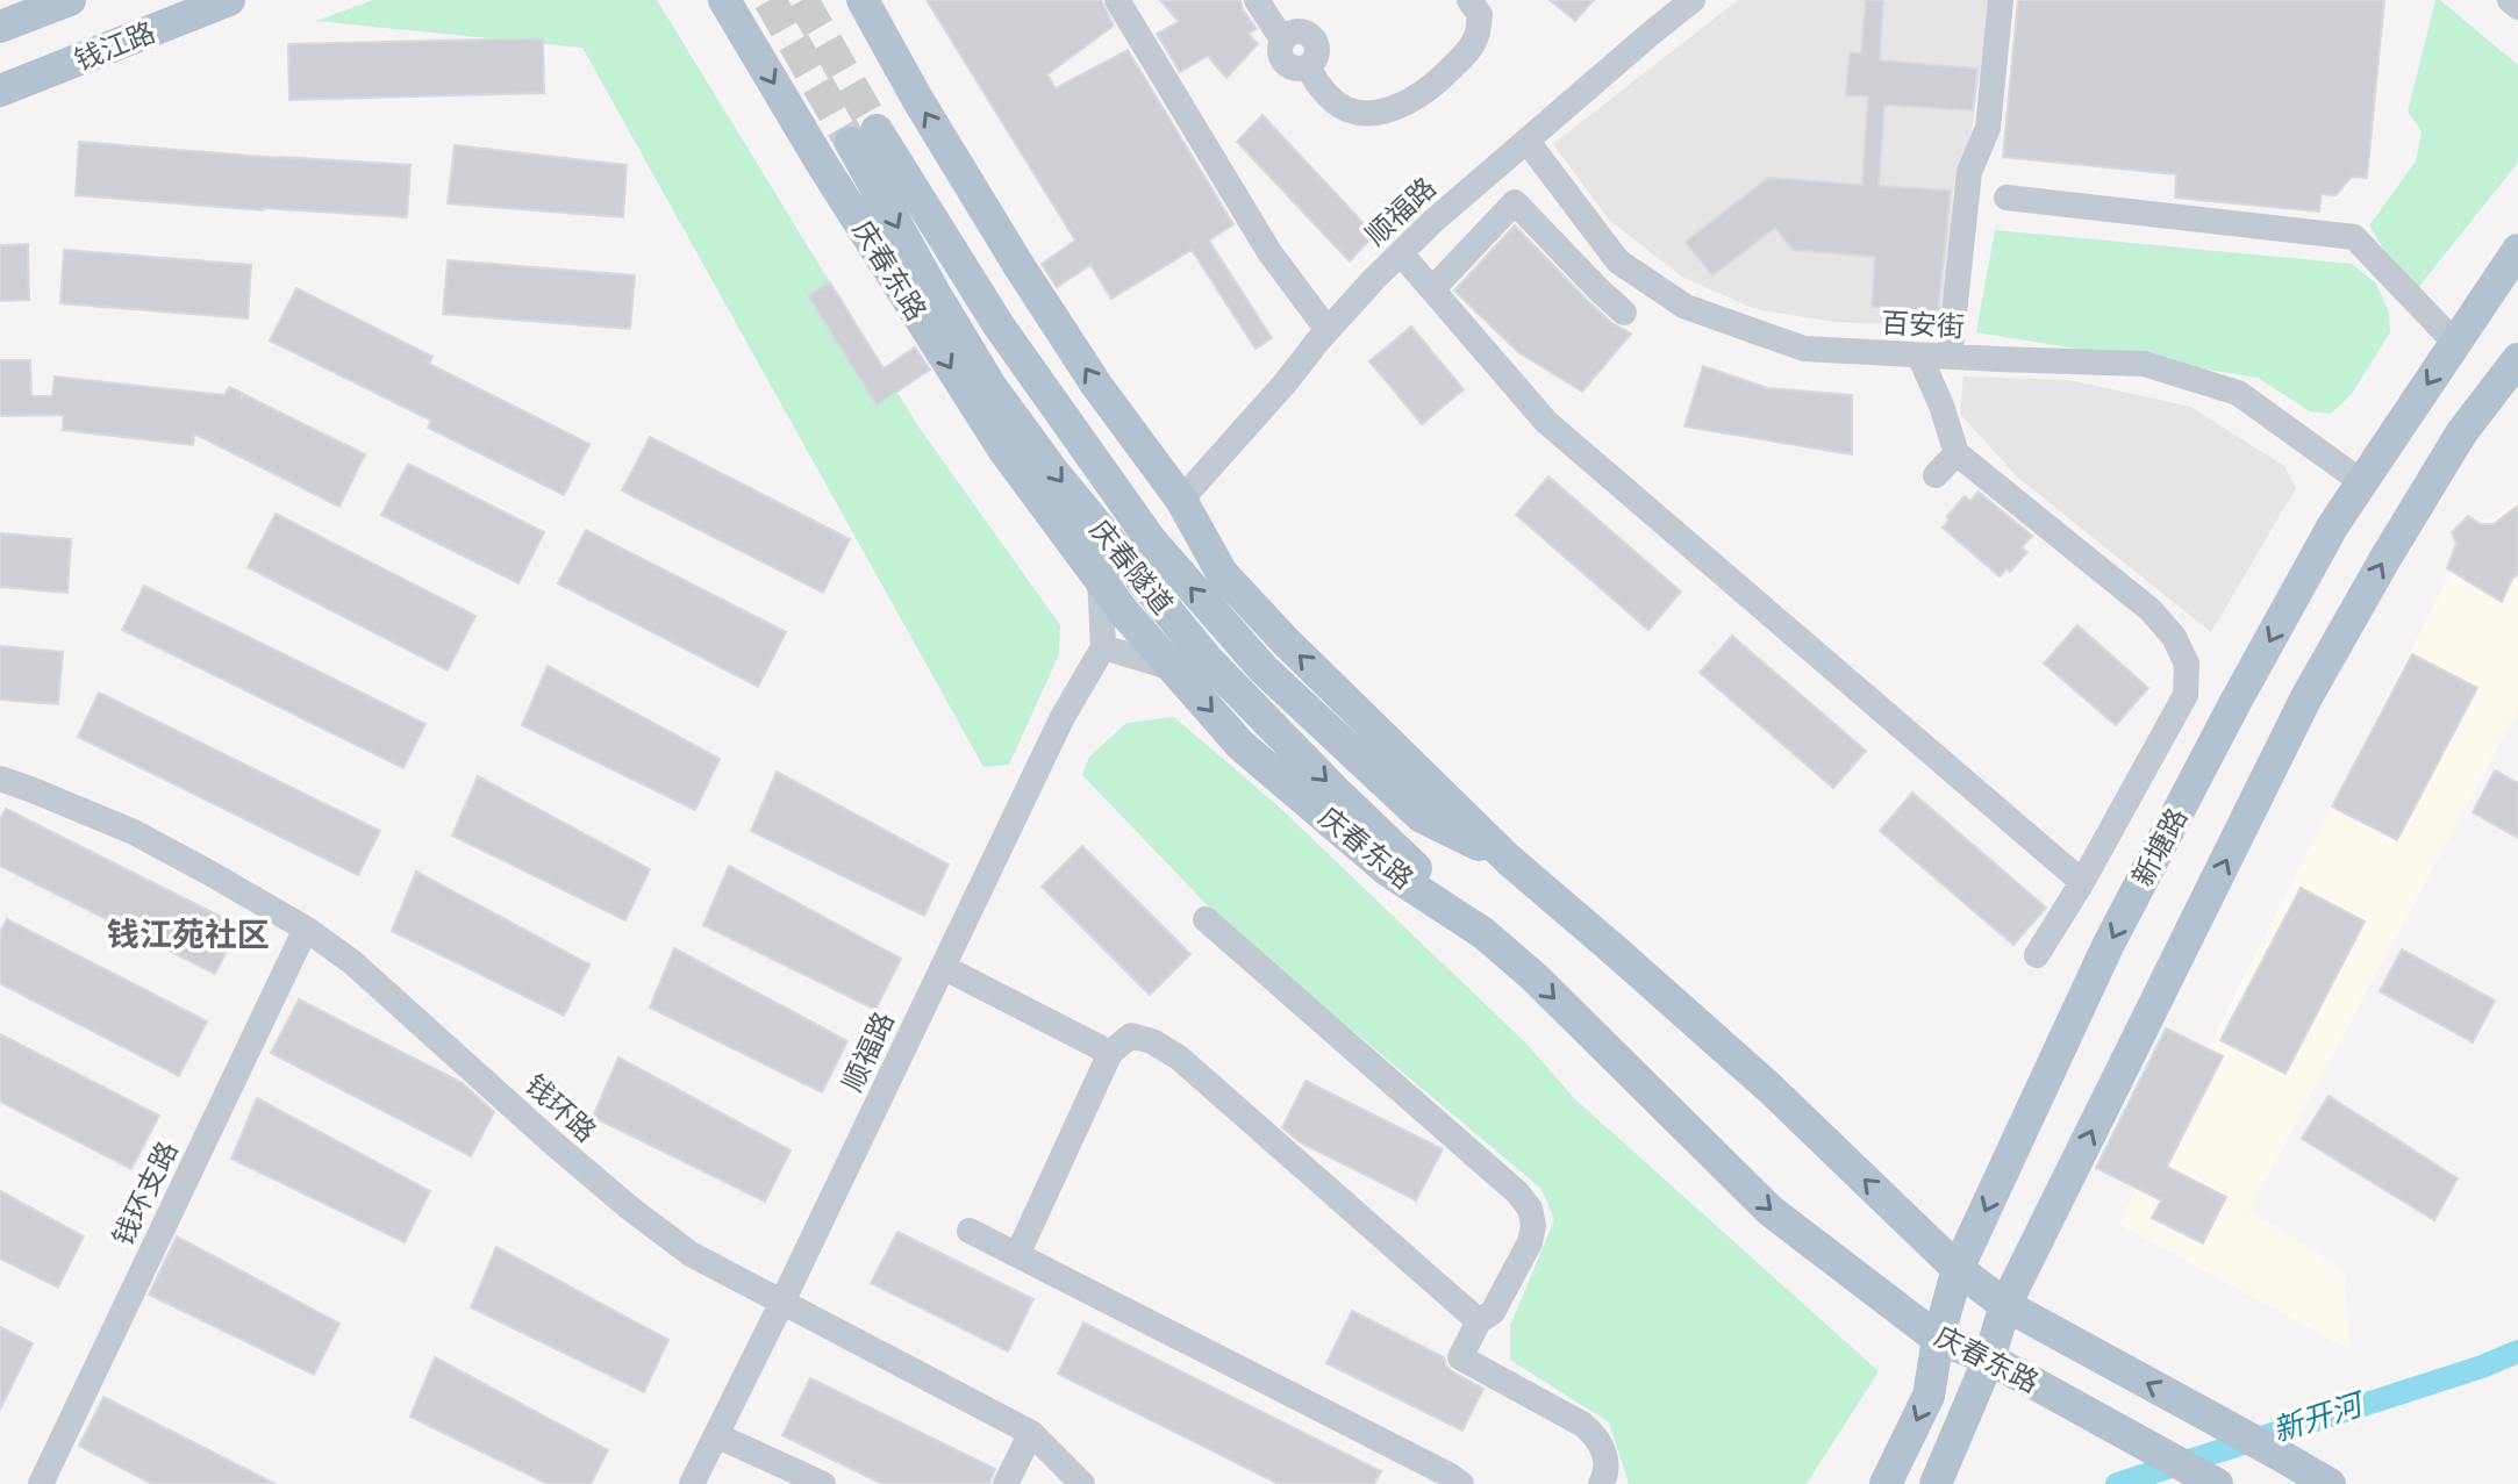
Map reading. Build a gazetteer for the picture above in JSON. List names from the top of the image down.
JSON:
{
  "streets": {
    "main road": [
      "钱江路",
      "庆春东路",
      "庆春隧道",
      "新塘路"
    ],
    "street": [
      "顺福路",
      "百安街",
      "钱环路",
      "钱环支路"
    ]
  },
  "crossings": [
    ["顺福路", "庆春东路"],
    ["顺福路", "百安街"],
    ["顺福路", "钱环路"],
    ["庆春东路", "庆春隧道"],
    ["庆春东路", "新塘路"],
    ["百安街", "新塘路"],
    ["钱环路", "钱环支路"]
  ],
  "districts": ["钱江苑社区"],
  "water": ["新开河"]
}
